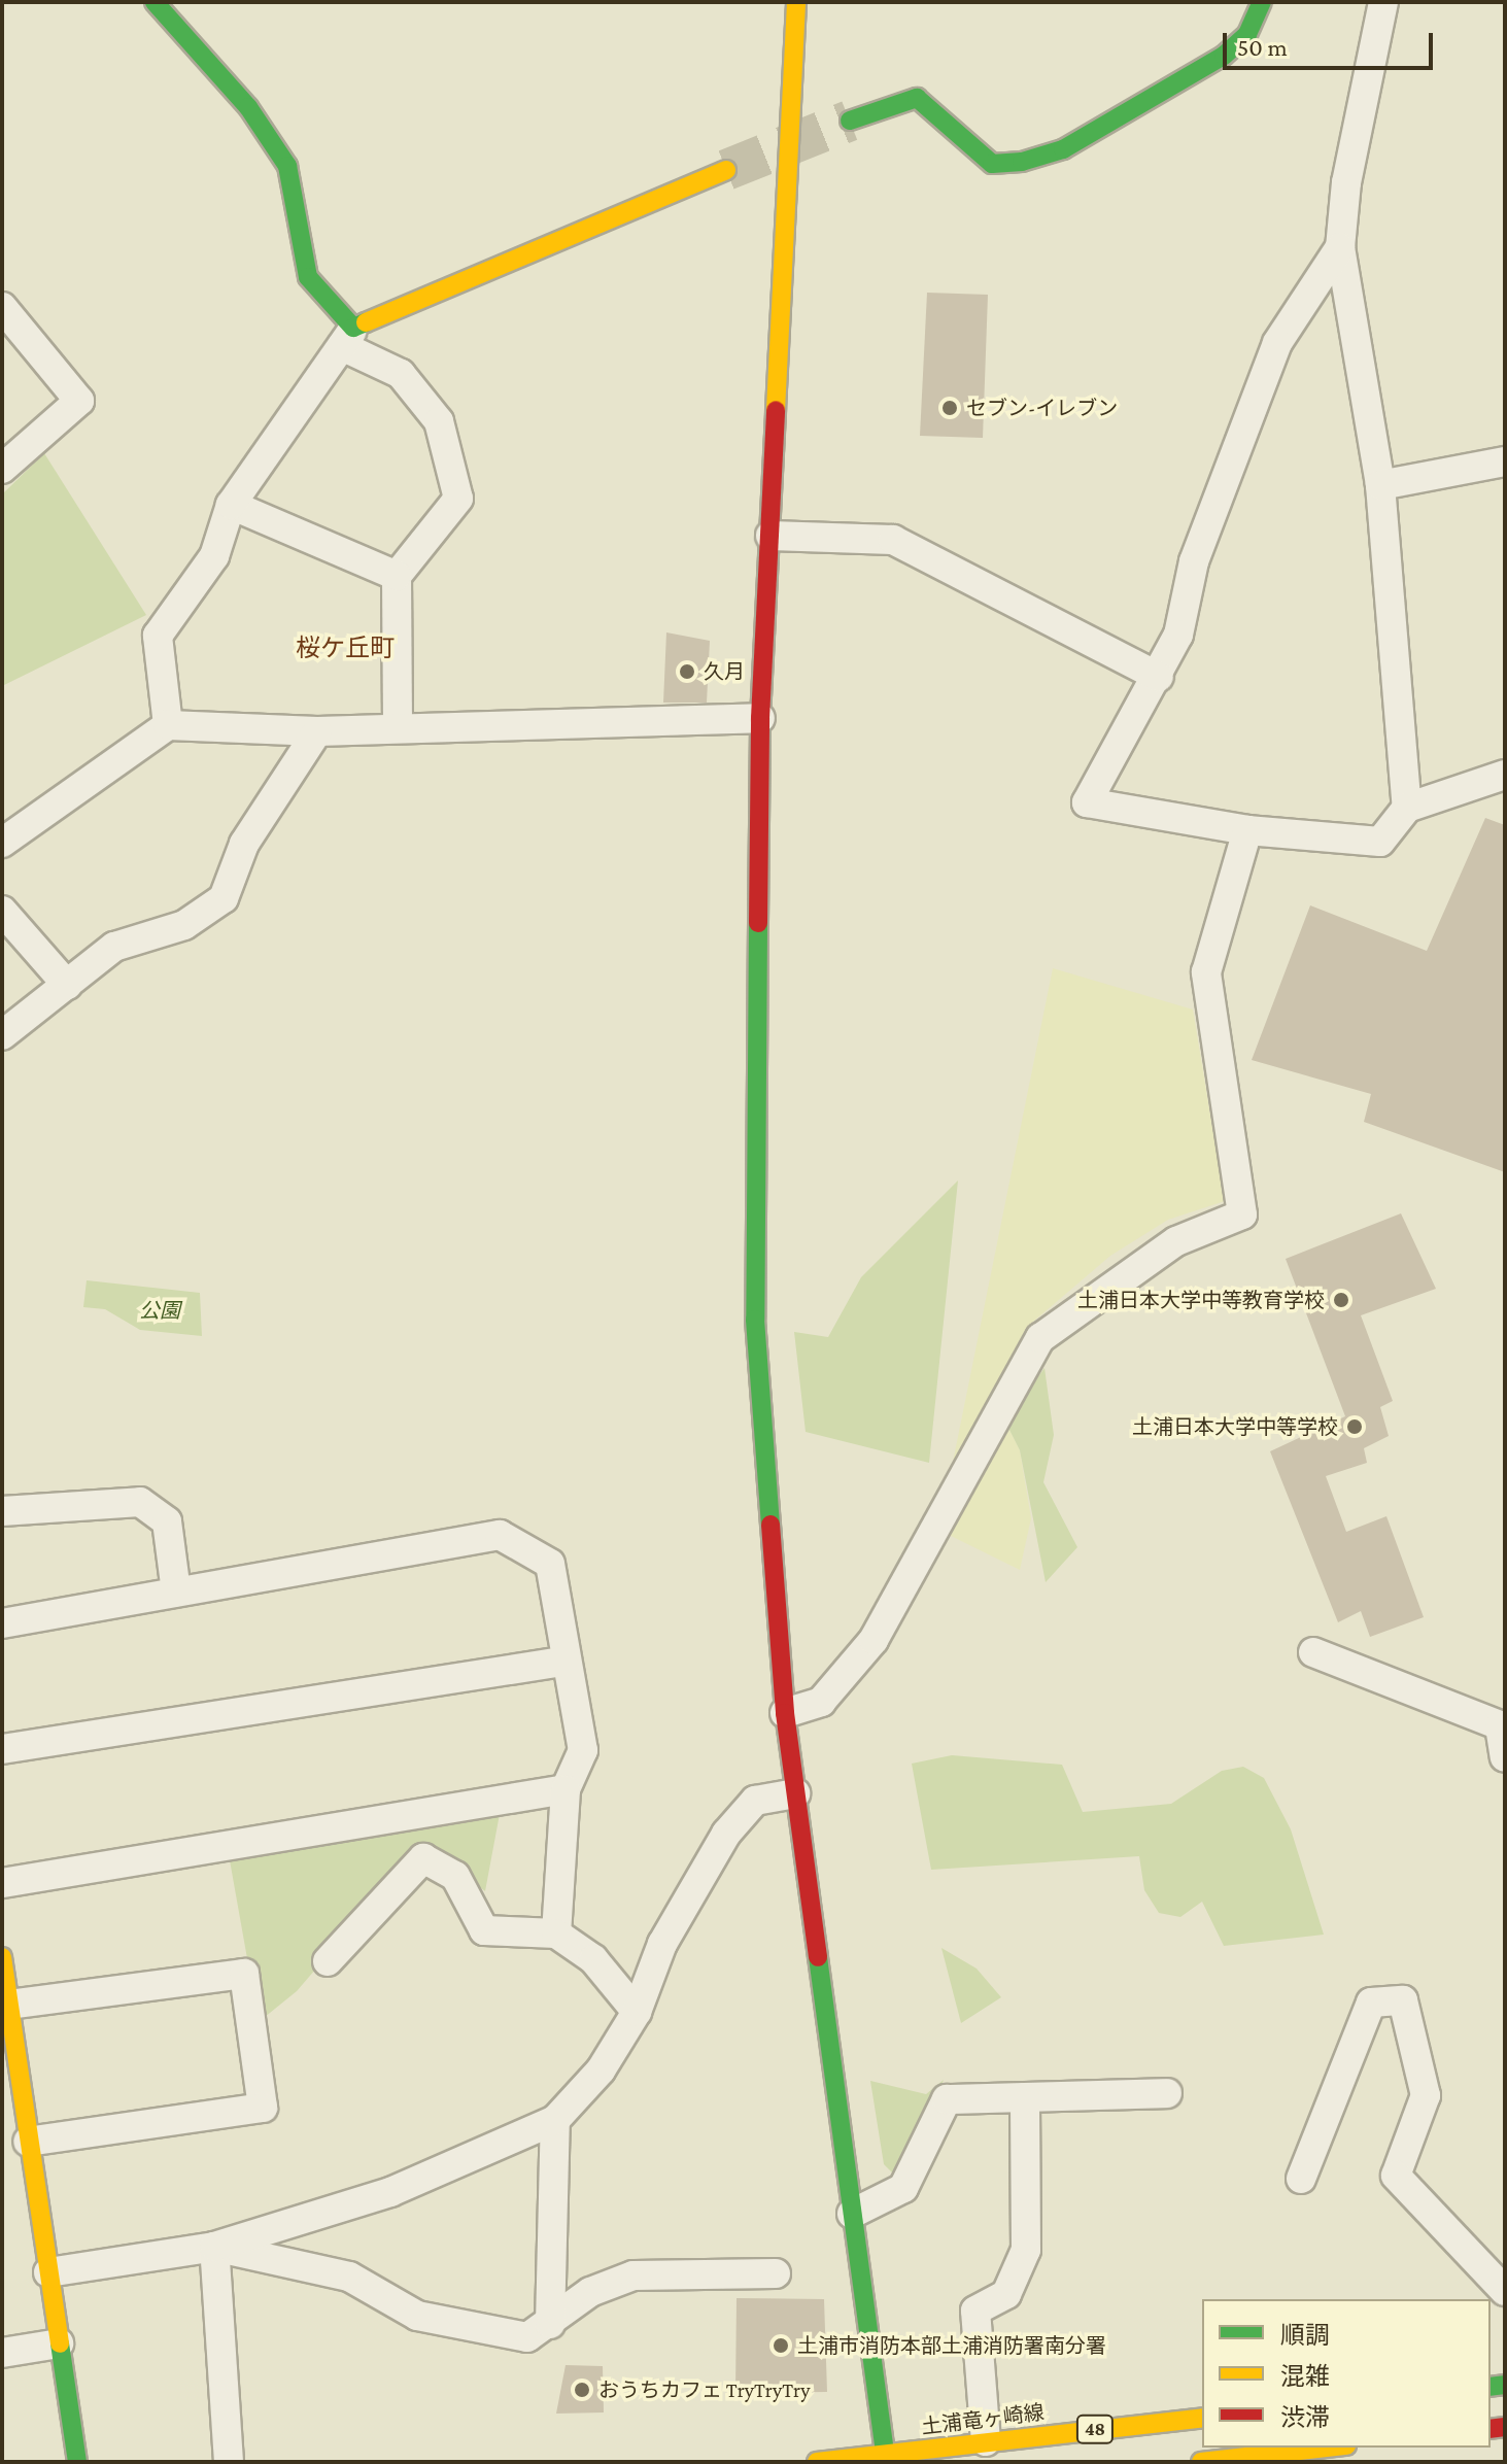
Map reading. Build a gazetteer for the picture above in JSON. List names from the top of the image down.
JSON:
{
  "streets": {
    "street": ["土浦竜ヶ崎線", "48"]
  },
  "districts": ["桜ケ丘町"],
  "parks": ["公園"],
  "places": [
    "セブン-イレブン",
    "久月",
    "土浦日本大学中等教育学校",
    "土浦日本大学中等学校",
    "土浦市消防本部土浦消防署南分署",
    "おうちカフェ TryTryTry"
  ],
  "legend": ["順調", "混雑", "渋滞"],
  "scale_bar": "50 m"
}
